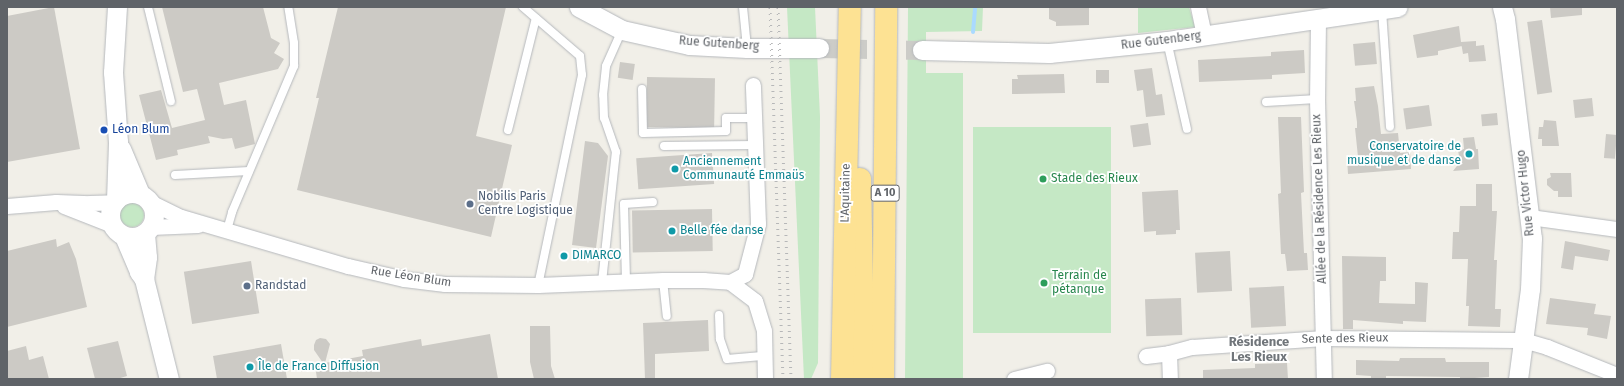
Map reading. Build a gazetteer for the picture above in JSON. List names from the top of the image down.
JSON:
{
  "streets": {
    "highway": ["L'Aquitaine", "A 10"],
    "street": [
      "Rue Gutenberg",
      "Rue Victor Hugo",
      "Allée de la Résidence Les Rieux",
      "Rue Léon Blum",
      "Sente des Rieux"
    ]
  },
  "crossings": [
    ["Rue Gutenberg", "Allée de la Résidence Les Rieux"],
    ["Rue Victor Hugo", "Sente des Rieux"],
    ["Allée de la Résidence Les Rieux", "Sente des Rieux"]
  ],
  "districts": ["Résidence Les Rieux"],
  "places": [
    "Léon Blum",
    "Conservatoire de musique et de danse",
    "Anciennement Communauté Emmaüs",
    "Stade des Rieux",
    "Nobilis Paris Centre Logistique",
    "Belle fée danse",
    "DIMARCO",
    "Terrain de pétanque",
    "Randstad",
    "Île de France Diffusion"
  ]
}
